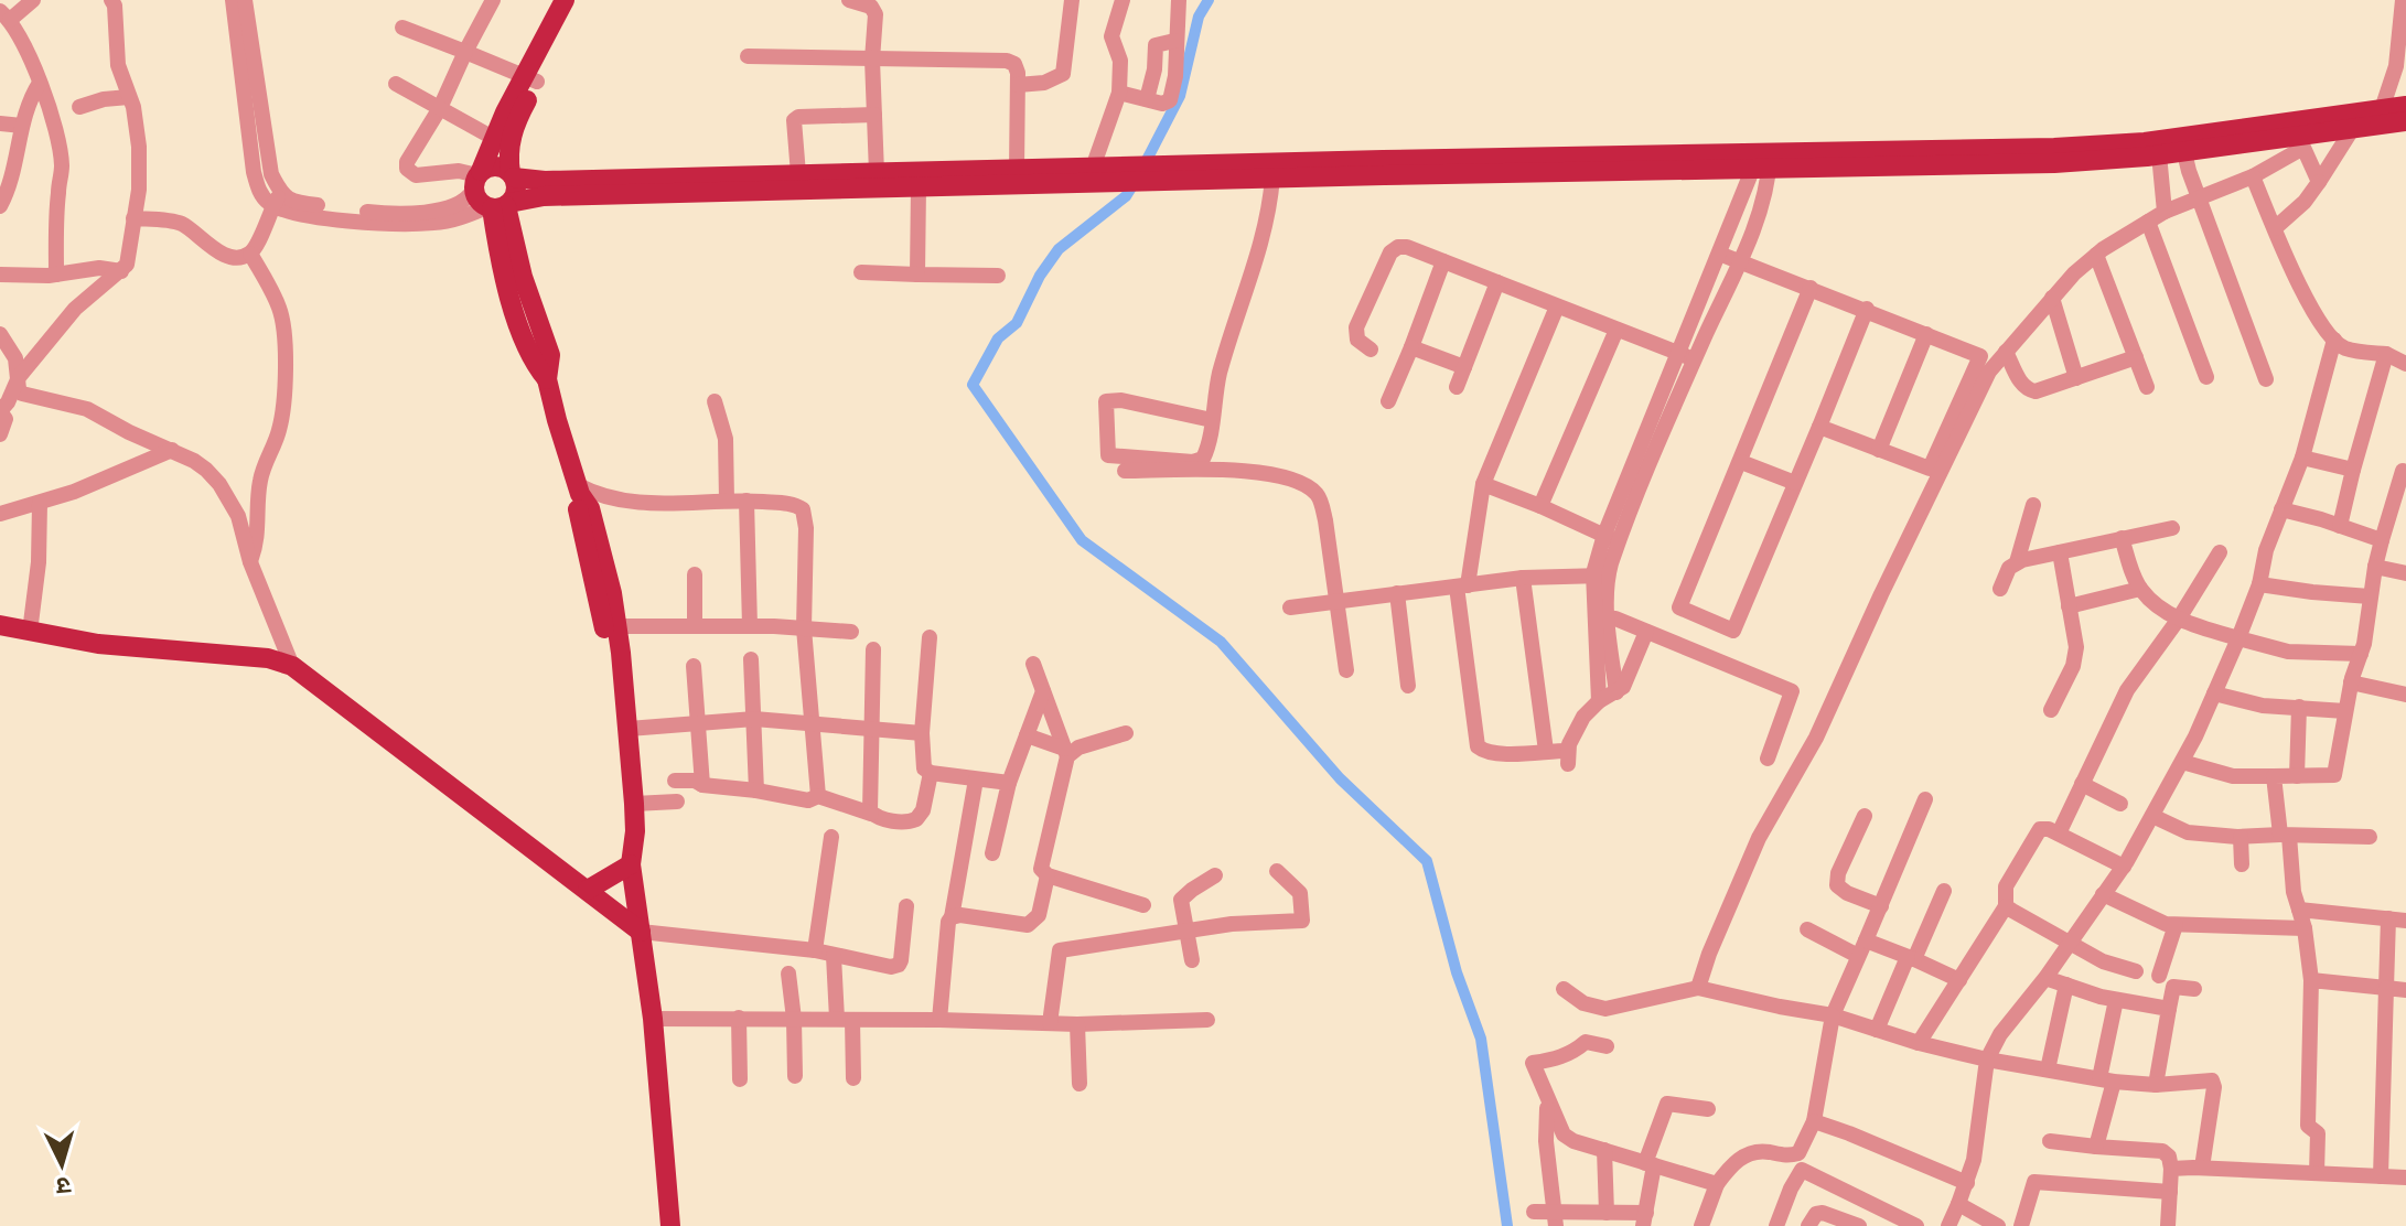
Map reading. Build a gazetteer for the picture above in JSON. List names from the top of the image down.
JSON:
{
  "north": "bottom"
}
